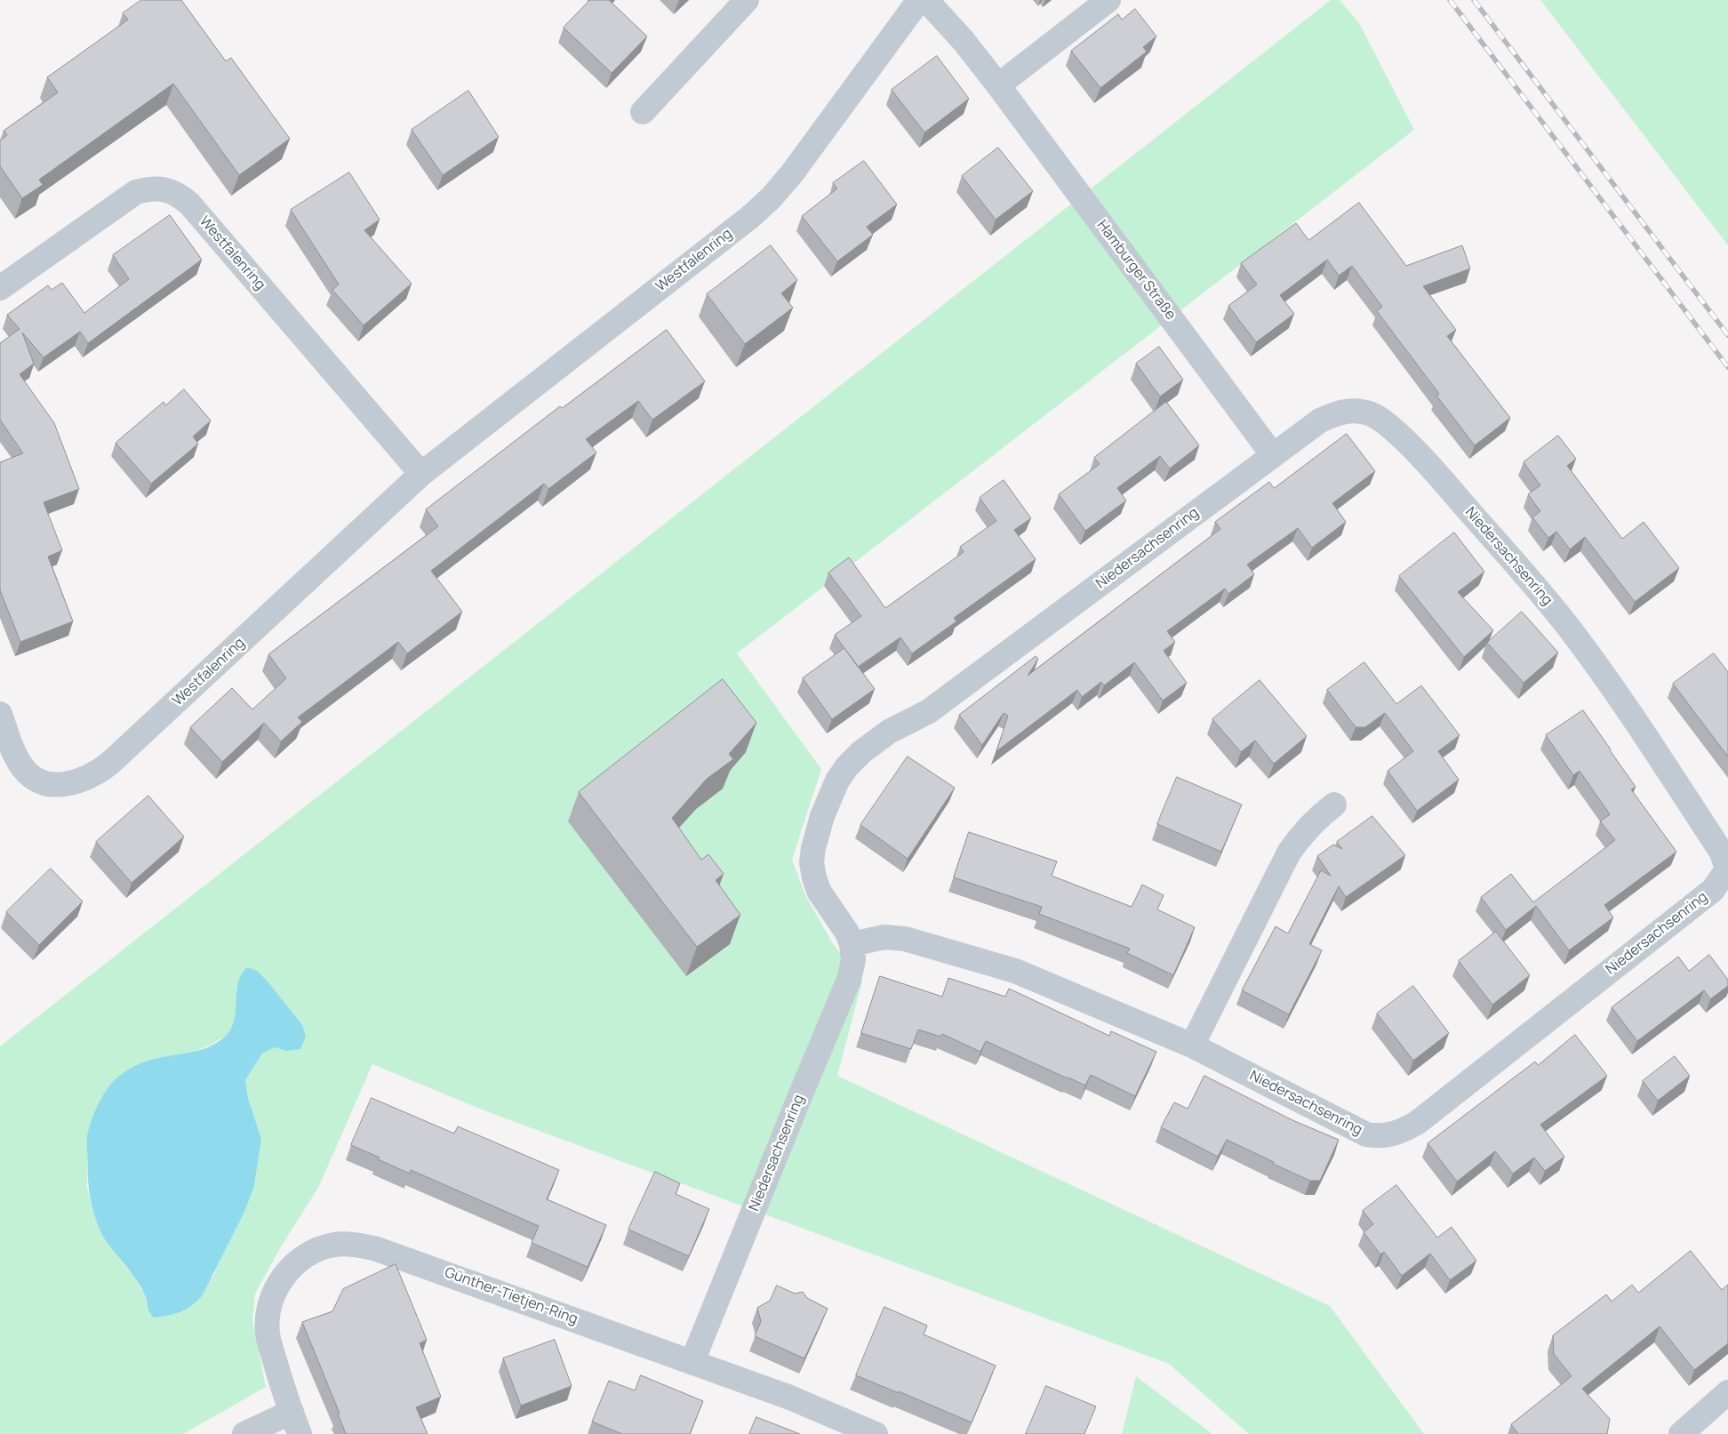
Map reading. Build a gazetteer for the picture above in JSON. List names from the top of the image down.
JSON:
{
  "streets": {
    "street": [
      "Westfalenring",
      "Hamburger Straße",
      "Niedersachsenring",
      "Günther-Tietjen-Ring"
    ]
  },
  "crossings": [
    ["Hamburger Straße", "Niedersachsenring"],
    ["Niedersachsenring", "Günther-Tietjen-Ring"]
  ]
}
